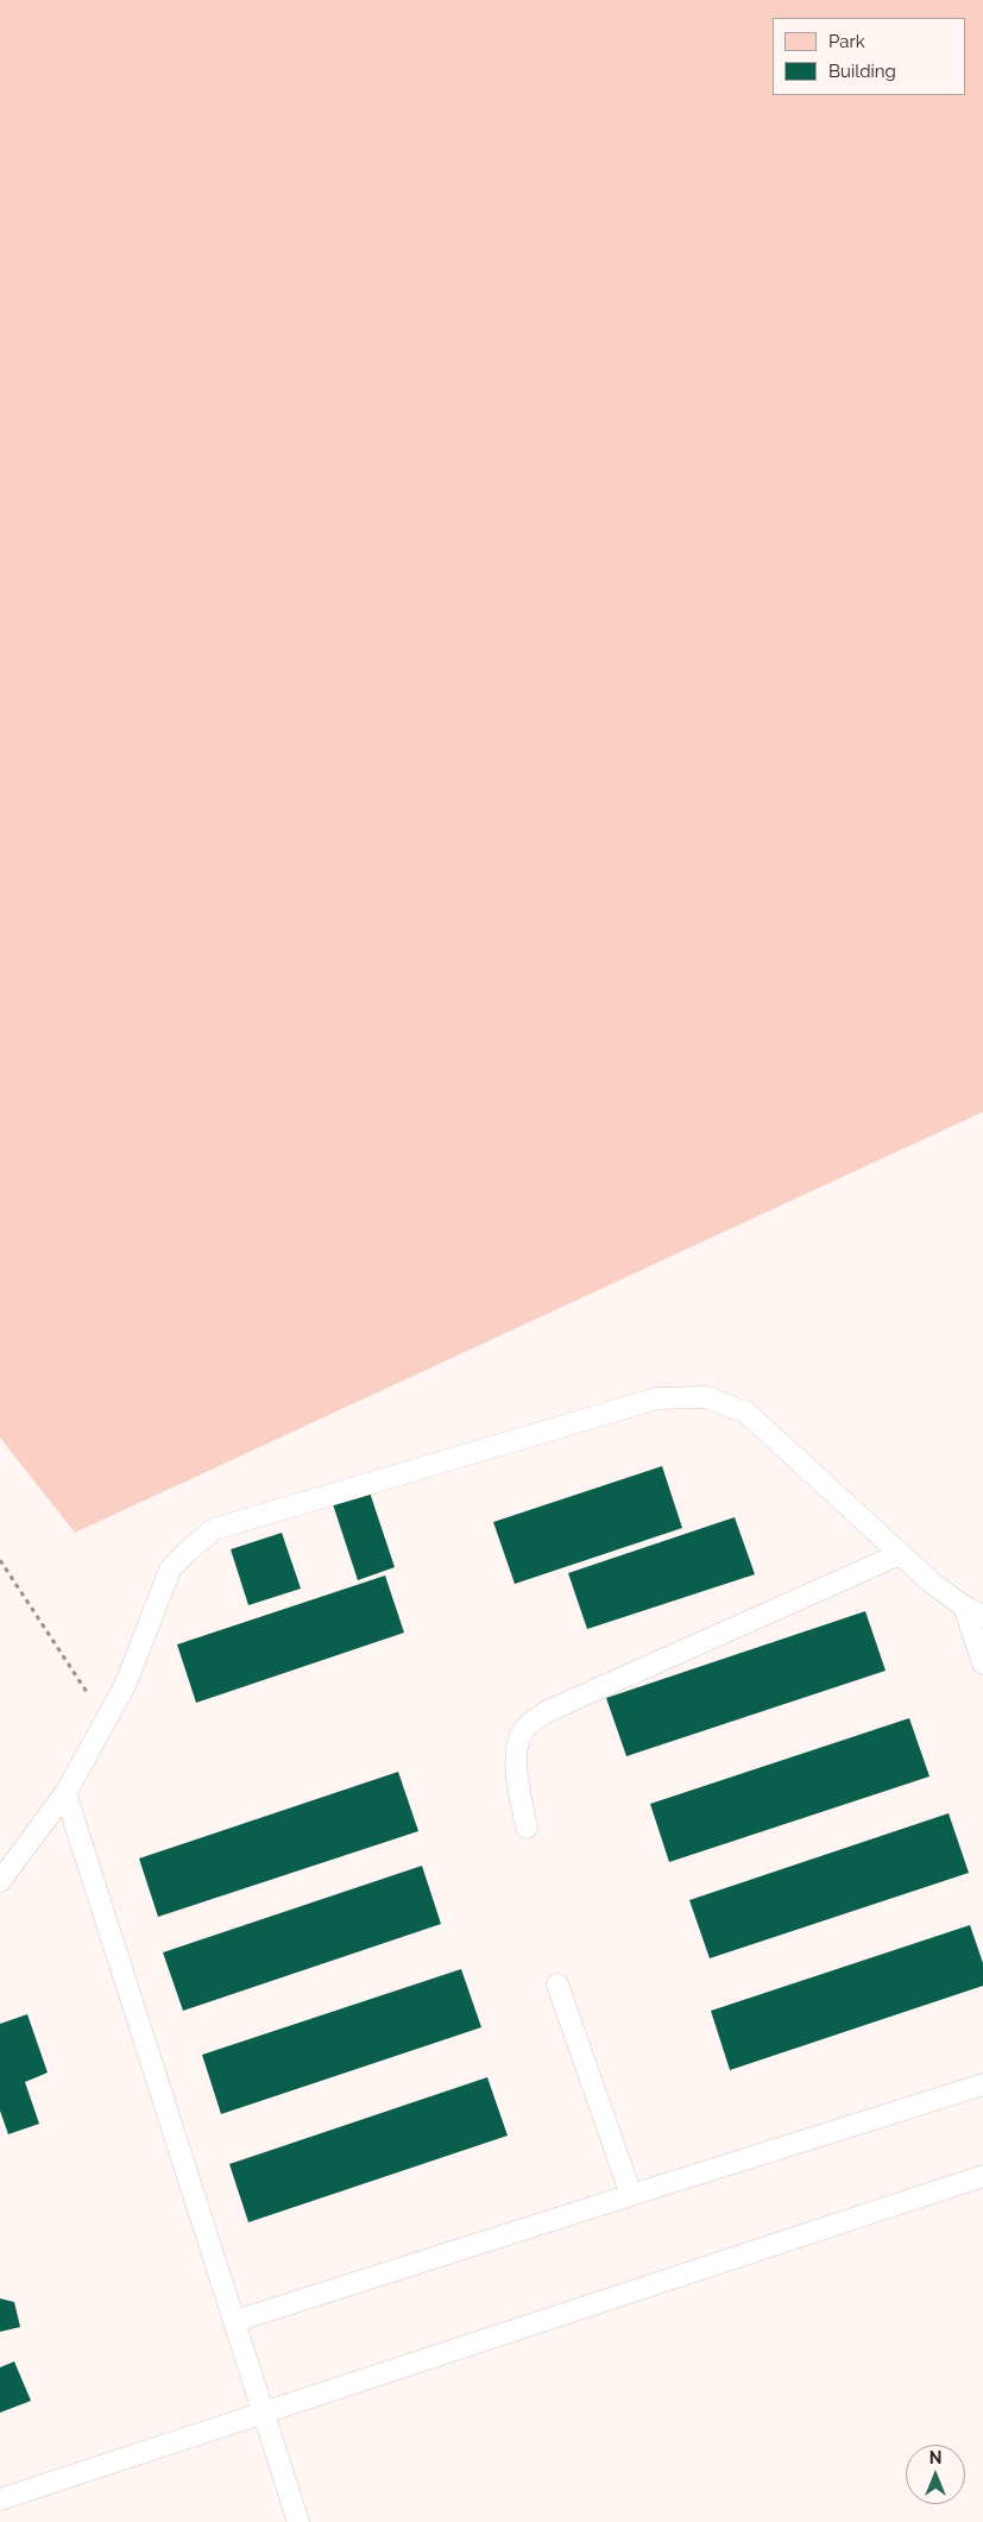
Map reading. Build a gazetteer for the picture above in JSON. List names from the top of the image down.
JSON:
{
  "legend": ["Park", "Building"],
  "north": "top"
}
